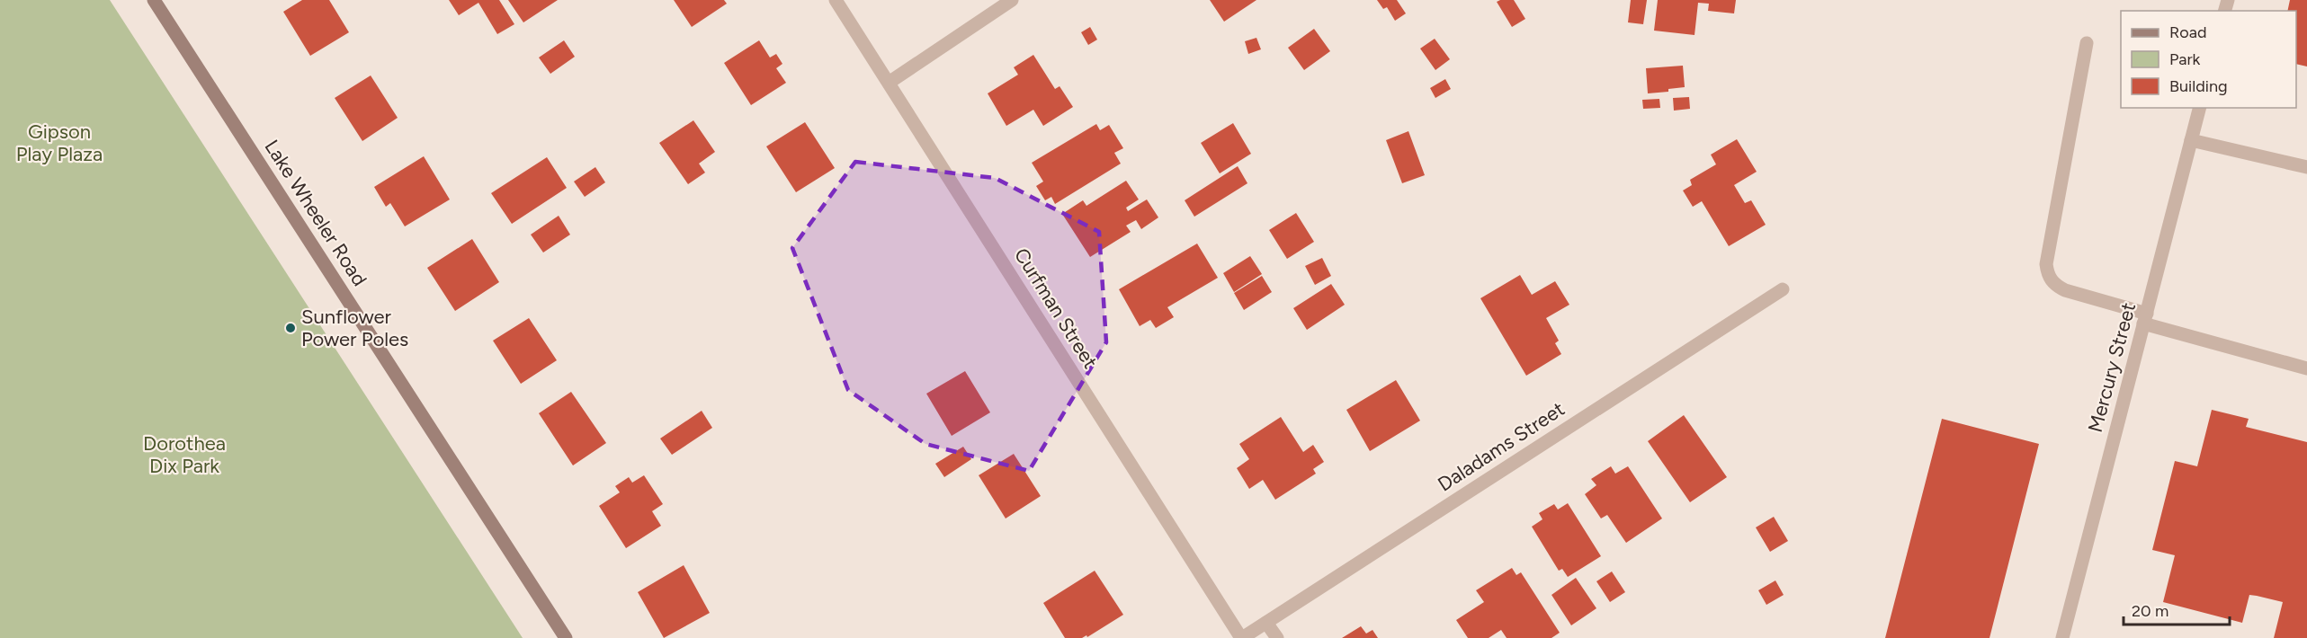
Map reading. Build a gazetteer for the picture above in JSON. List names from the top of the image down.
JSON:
{
  "streets": {
    "main road": ["Lake Wheeler Road"],
    "street": ["Curfman Street", "Mercury Street", "Daladams Street"]
  },
  "crossings": [
    ["Curfman Street", "Daladams Street"]
  ],
  "parks": ["Gipson Play Plaza", "Dorothea Dix Park"],
  "places": ["Sunflower Power Poles"],
  "legend": ["Road", "Park", "Building"],
  "scale_bar": "20 m"
}
